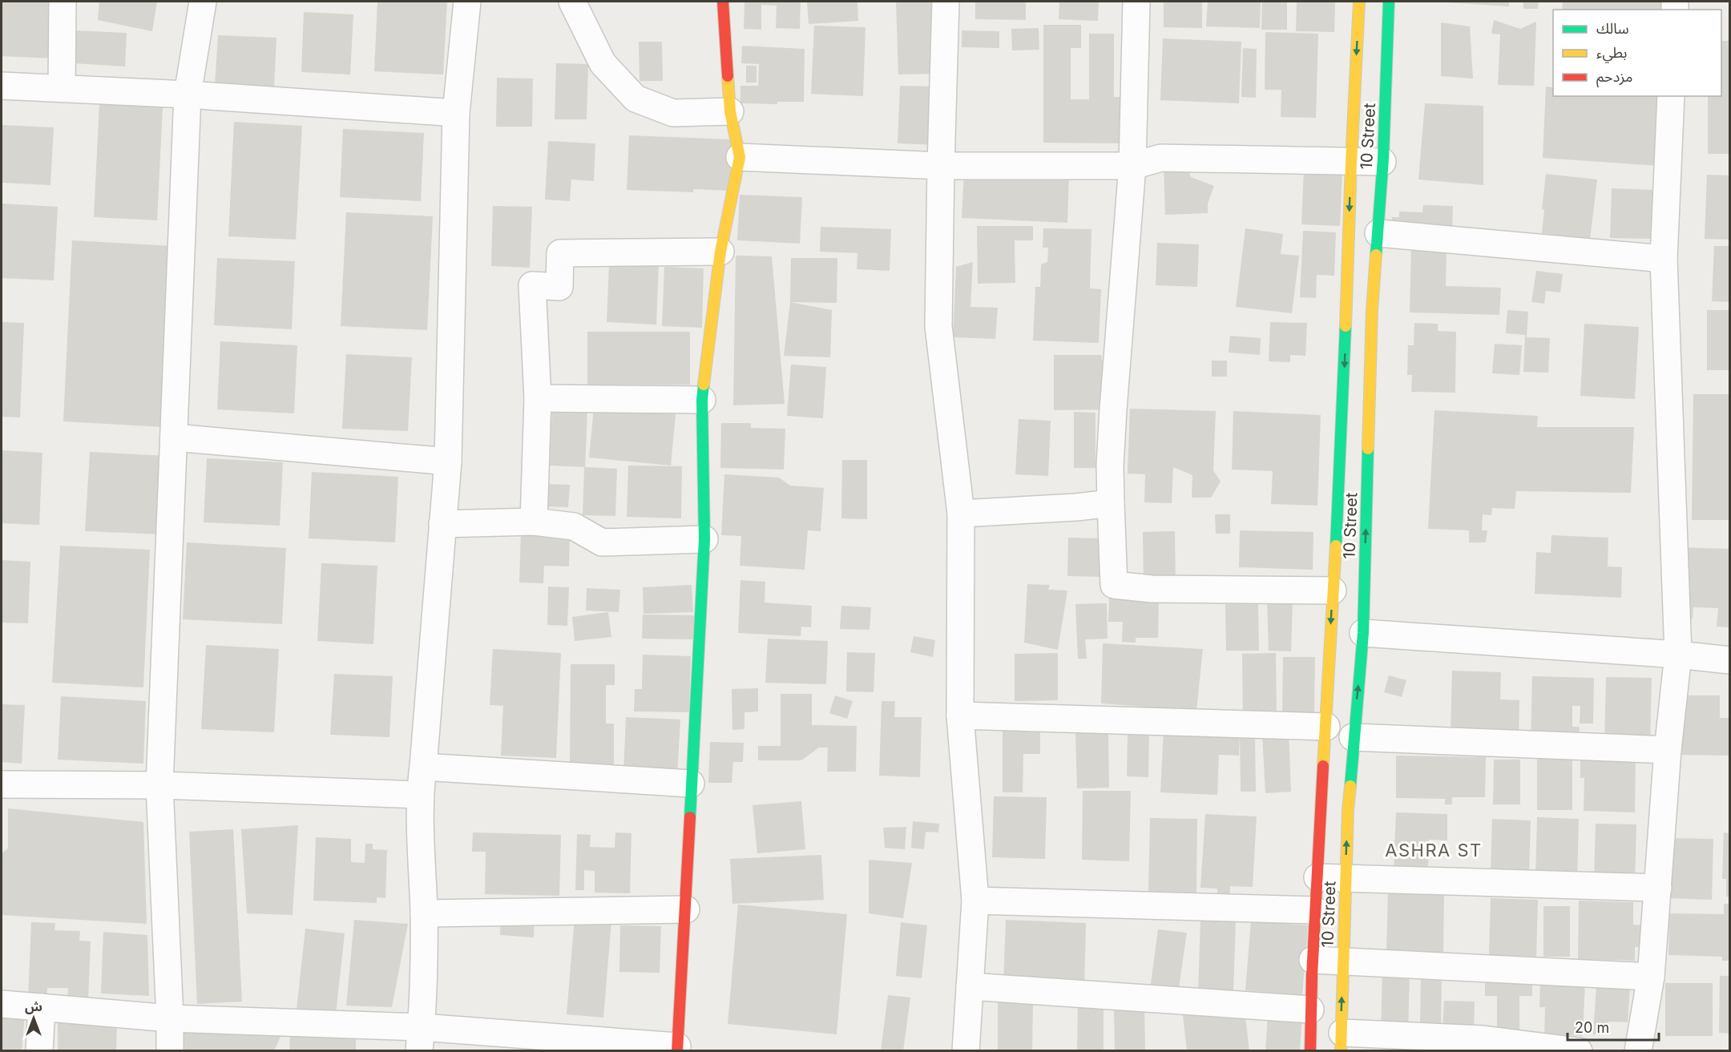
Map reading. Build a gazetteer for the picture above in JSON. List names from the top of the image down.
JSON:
{
  "streets": {
    "main road": ["10 Street"]
  },
  "districts": ["ASHRA ST"],
  "legend": ["سالك", "بطيء", "مزدحم"],
  "scale_bar": "20 m",
  "north": "top"
}
